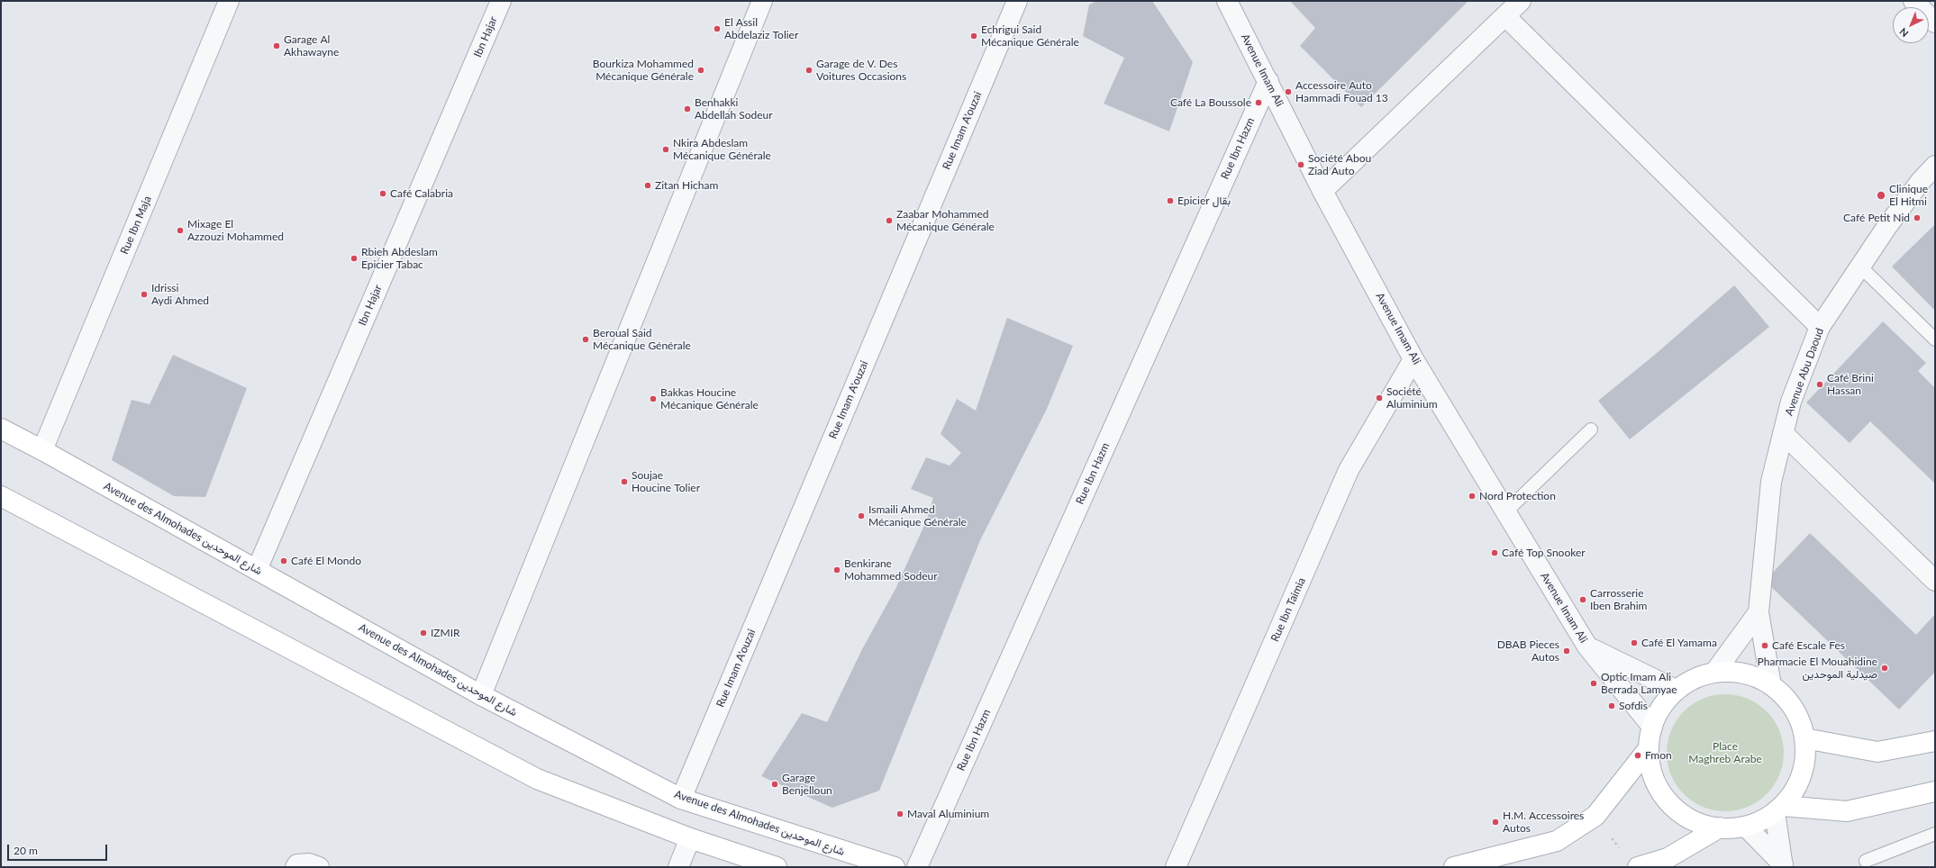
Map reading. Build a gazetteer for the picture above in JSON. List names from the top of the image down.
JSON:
{
  "streets": {
    "street": [
      "Ibn Hajar",
      "Avenue Imam Ali",
      "Rue Imam A'ouzai",
      "Rue Ibn Hazm",
      "Rue Ibn Maja",
      "Avenue Abu Daoud",
      "Avenue des Almohades شارع الموحدين",
      "Rue Ibn Taimia"
    ]
  },
  "crossings": [
    ["Ibn Hajar", "Avenue des Almohades شارع الموحدين"],
    ["Avenue Imam Ali", "Rue Ibn Hazm"],
    ["Avenue Imam Ali", "Rue Ibn Taimia"],
    ["Rue Imam A'ouzai", "Avenue des Almohades شارع الموحدين"],
    ["Rue Ibn Maja", "Avenue des Almohades شارع الموحدين"]
  ],
  "parks": ["Place Maghreb Arabe"],
  "places": [
    "El Assil Abdelaziz Tolier",
    "Echrigui Said Mécanique Générale",
    "Garage Al Akhawayne",
    "Bourkiza Mohammed Mécanique Générale",
    "Garage de V. Des Voitures Occasions",
    "Accessoire Auto Hammadi Fouad 13",
    "Café La Boussole",
    "Benhakki Abdellah Sodeur",
    "Nkira Abdeslam Mécanique Générale",
    "Société Abou Ziad Auto",
    "Zitan Hicham",
    "Café Calabria",
    "Clinique El Hitmi",
    "Epicier بقال",
    "Café Petit Nid",
    "Zaabar Mohammed Mécanique Générale",
    "Mixage El Azzouzi Mohammed",
    "Rbieh Abdeslam Epicier Tabac",
    "Idrissi Aydi Ahmed",
    "Beroual Said Mécanique Générale",
    "Café Brini Hassan",
    "Société Aluminium",
    "Bakkas Houcine Mécanique Générale",
    "Soujae Houcine Tolier",
    "Nord Protection",
    "Ismaili Ahmed Mécanique Générale",
    "Café Top Snooker",
    "Café El Mondo",
    "Benkirane Mohammed Sodeur",
    "Carrosserie Iben Brahim",
    "IZMIR",
    "Café El Yamama",
    "Café Escale Fes",
    "DBAB Pieces Autos",
    "Pharmacie El Mouahidine صيدلية الموحدين",
    "Optic Imam Ali Berrada Lamyae",
    "Sofdis",
    "Fmon",
    "Garage Benjelloun",
    "Maval Aluminium",
    "H.M. Accessoires Autos"
  ],
  "scale_bar": "20 m",
  "north": "bottom left"
}
